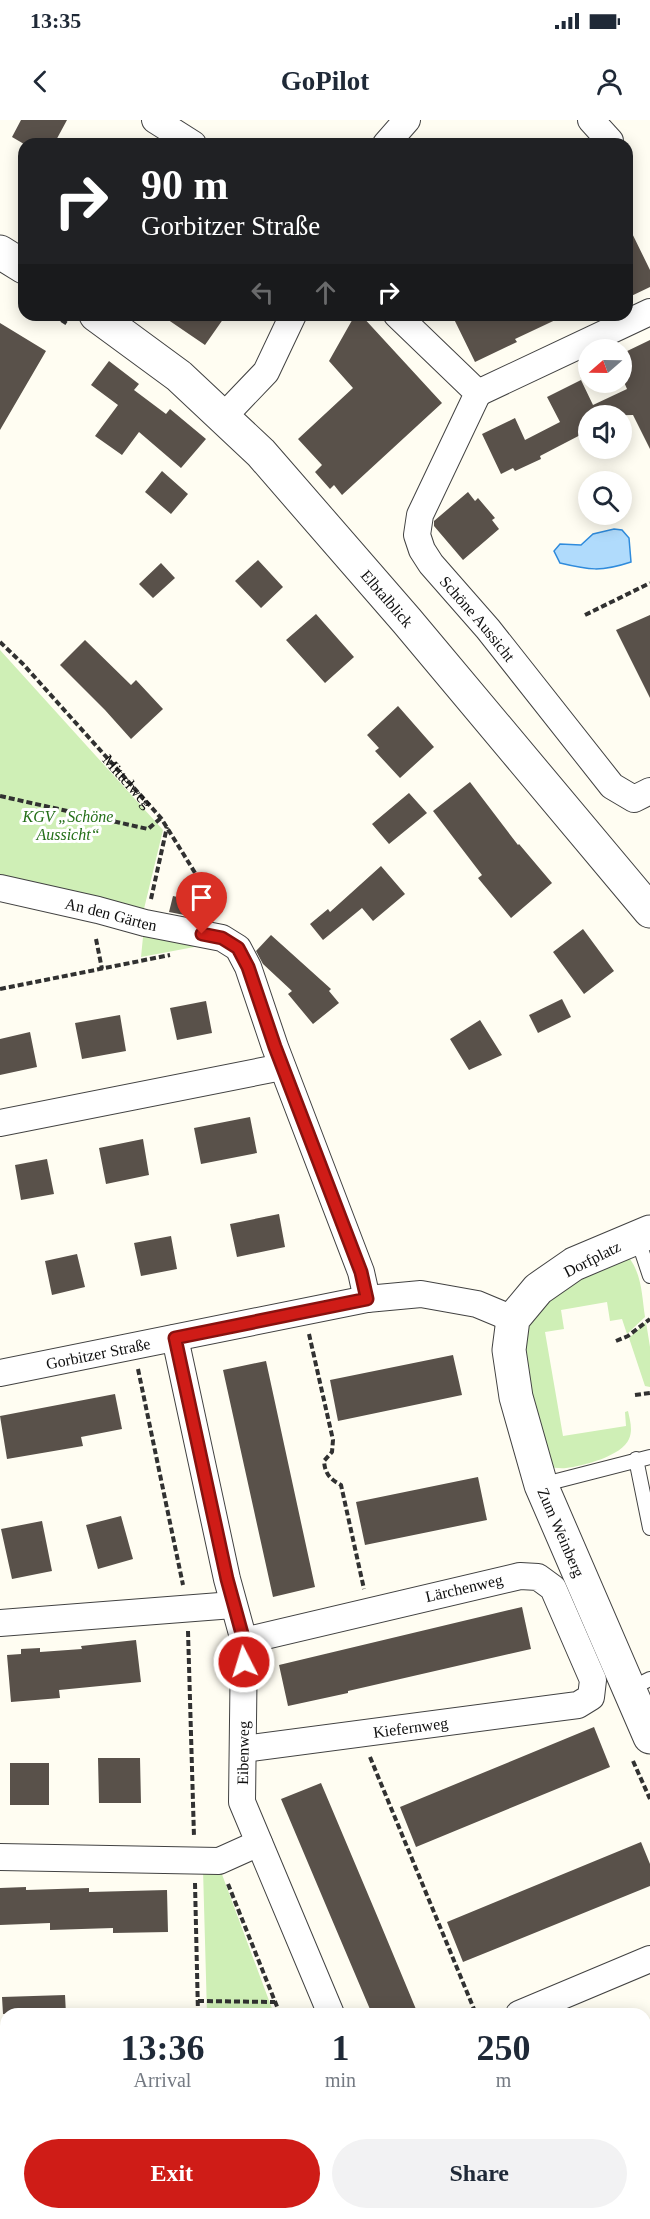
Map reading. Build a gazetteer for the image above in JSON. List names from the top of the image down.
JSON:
{
  "streets": {
    "street": [
      "Elbtalblick",
      "Schöne Aussicht",
      "An den Gärten",
      "Dorfplatz",
      "Gorbitzer Straße",
      "Zum Weinberg",
      "Lärchenweg",
      "Kiefernweg",
      "Eibenweg"
    ],
    "path": ["Mittelweg"]
  },
  "crossings": [
    ["Mittelweg", "An den Gärten"],
    ["Dorfplatz", "Gorbitzer Straße"],
    ["Dorfplatz", "Zum Weinberg"],
    ["Gorbitzer Straße", "Zum Weinberg"],
    ["Gorbitzer Straße", "Eibenweg"],
    ["Lärchenweg", "Kiefernweg"],
    ["Lärchenweg", "Eibenweg"],
    ["Kiefernweg", "Eibenweg"]
  ],
  "parks": ["KGV „Schöne Aussicht“"],
  "north": "left",
  "page": {
    "status": "13:35",
    "header": "GoPilot",
    "turn": ["90 m", "Gorbitzer Straße"],
    "eta": [
      "13:36",
      "Arrival",
      "1",
      "min",
      "250",
      "m"
    ],
    "buttons": ["Exit", "Share"]
  }
}
